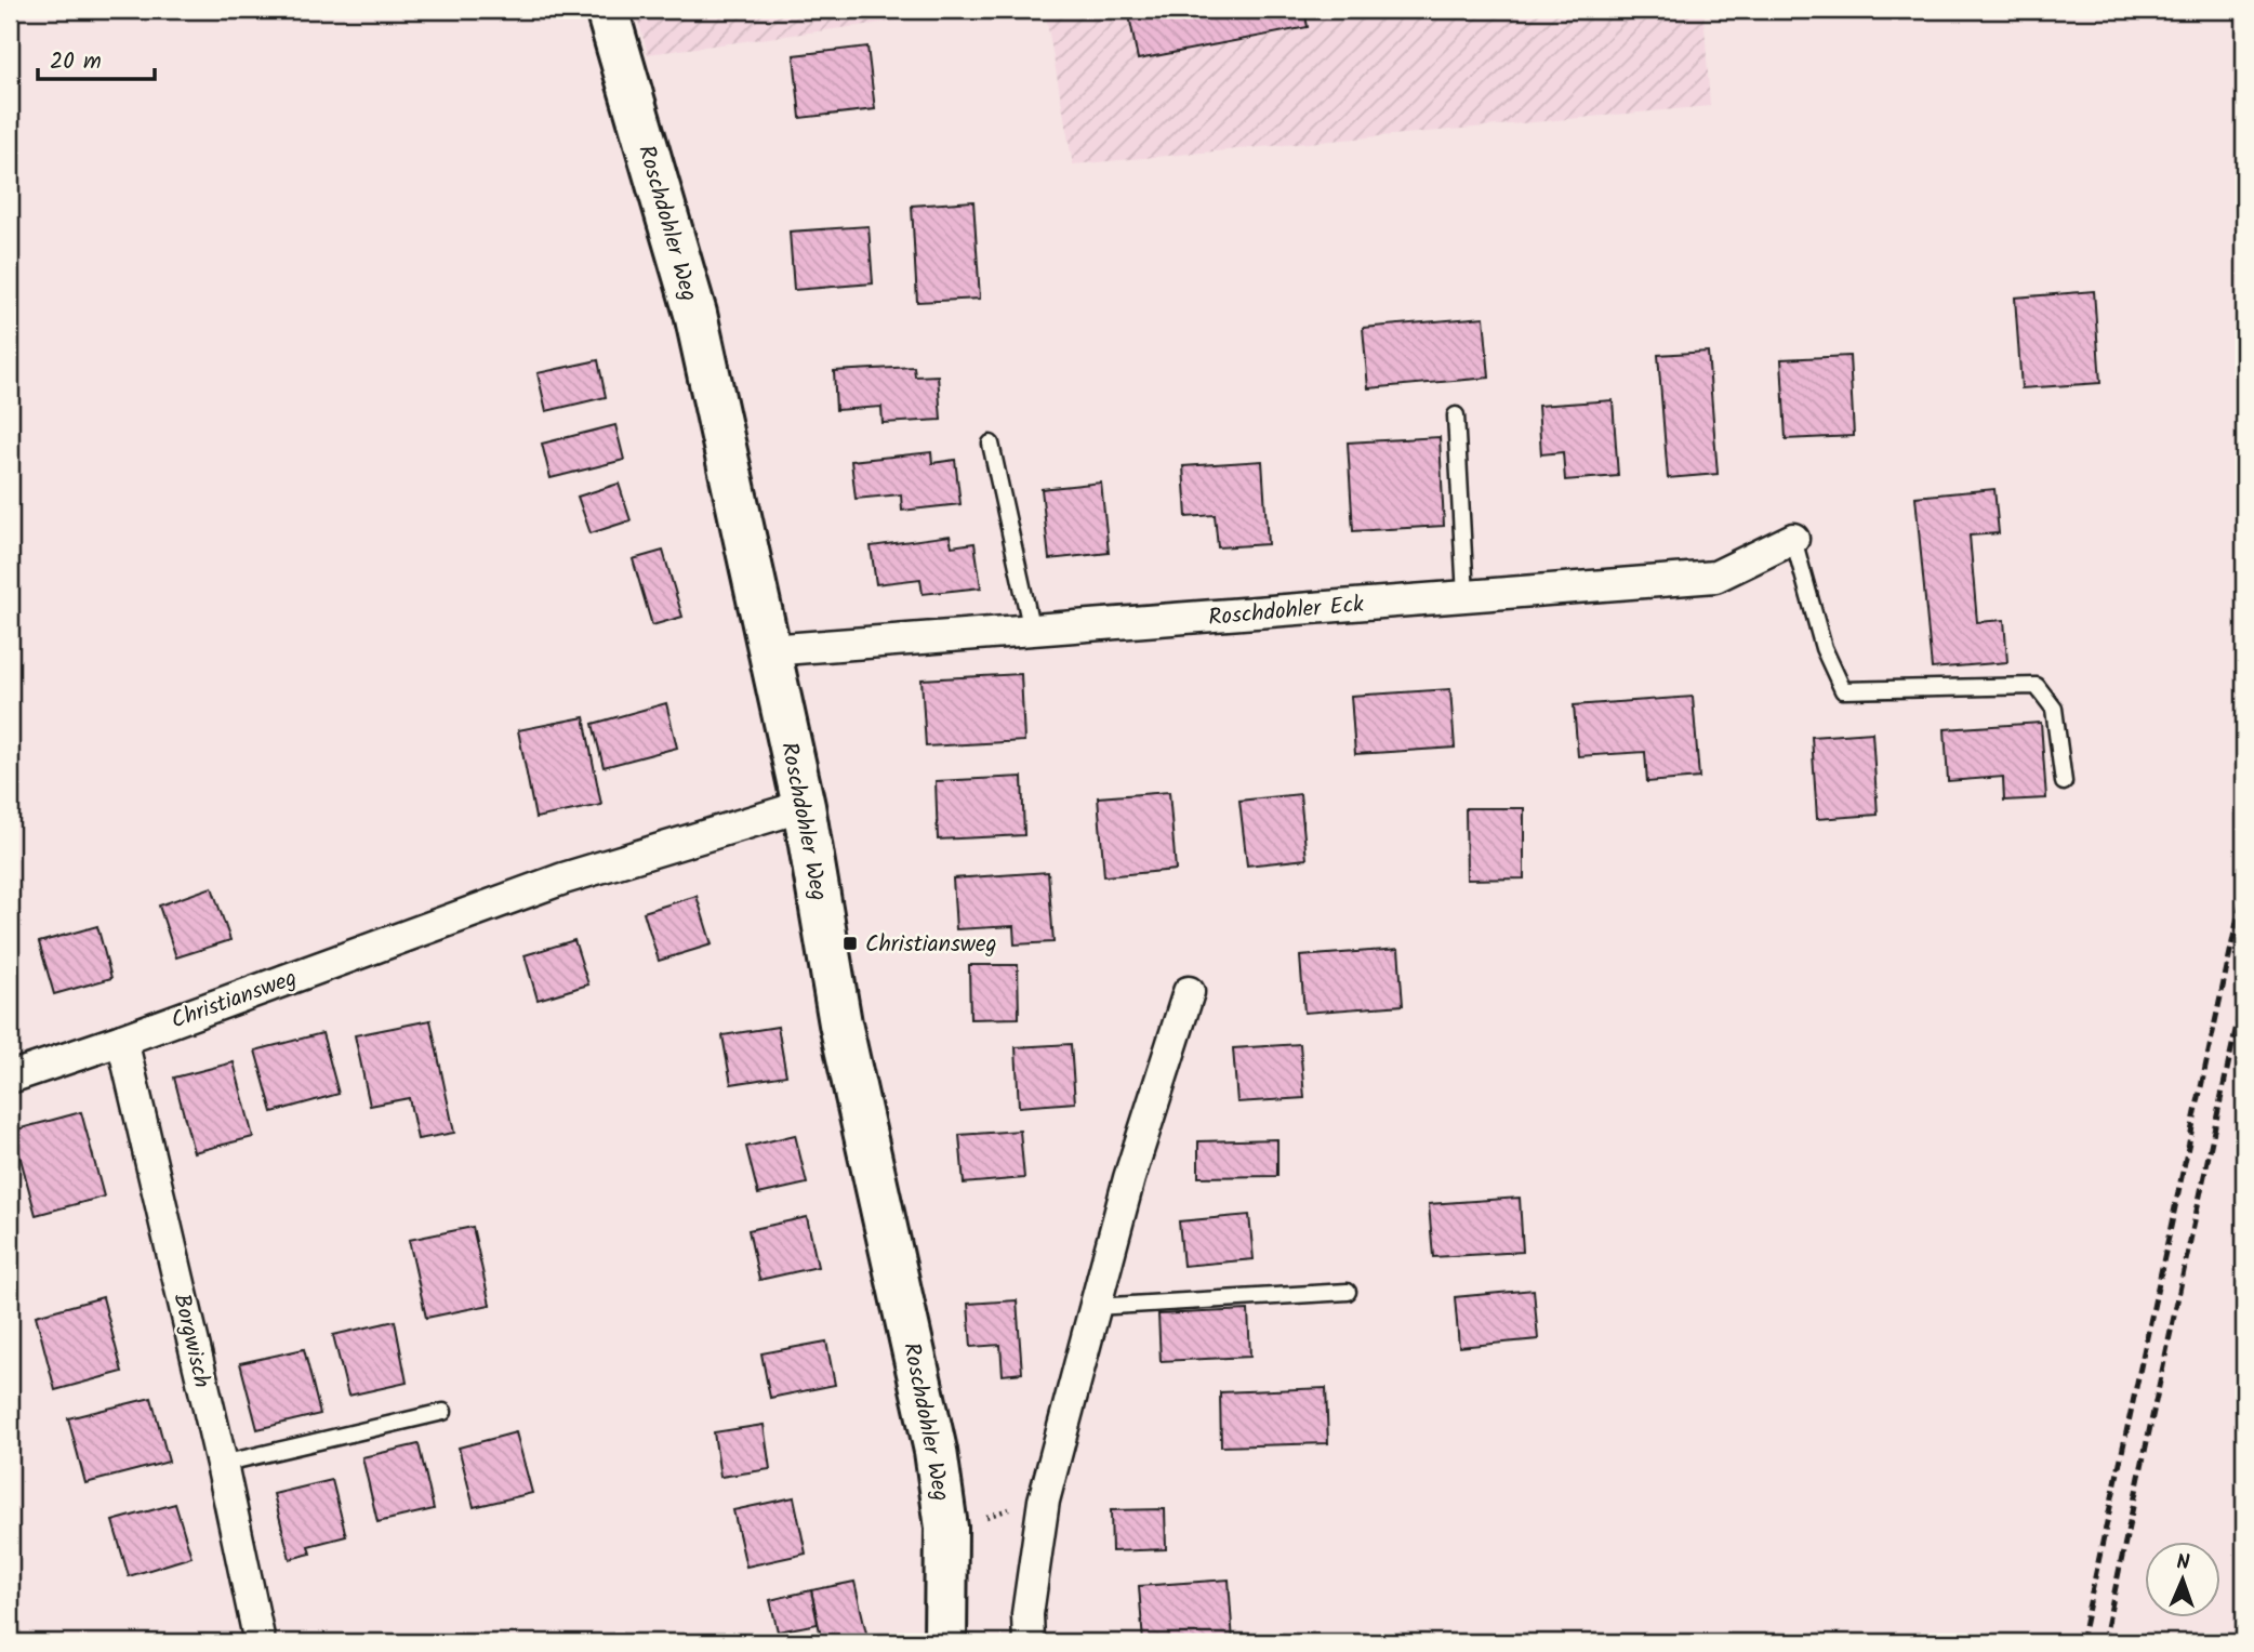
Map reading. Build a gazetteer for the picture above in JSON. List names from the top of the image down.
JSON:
{
  "streets": {
    "street": [
      "Roschdohler Weg",
      "Roschdohler Eck",
      "Christiansweg",
      "Borgwisch"
    ]
  },
  "crossings": [
    ["Roschdohler Weg", "Roschdohler Eck"],
    ["Roschdohler Weg", "Christiansweg"],
    ["Christiansweg", "Borgwisch"]
  ],
  "places": {
    "transit": ["Christiansweg"]
  },
  "scale_bar": "20 m",
  "north": "top"
}
